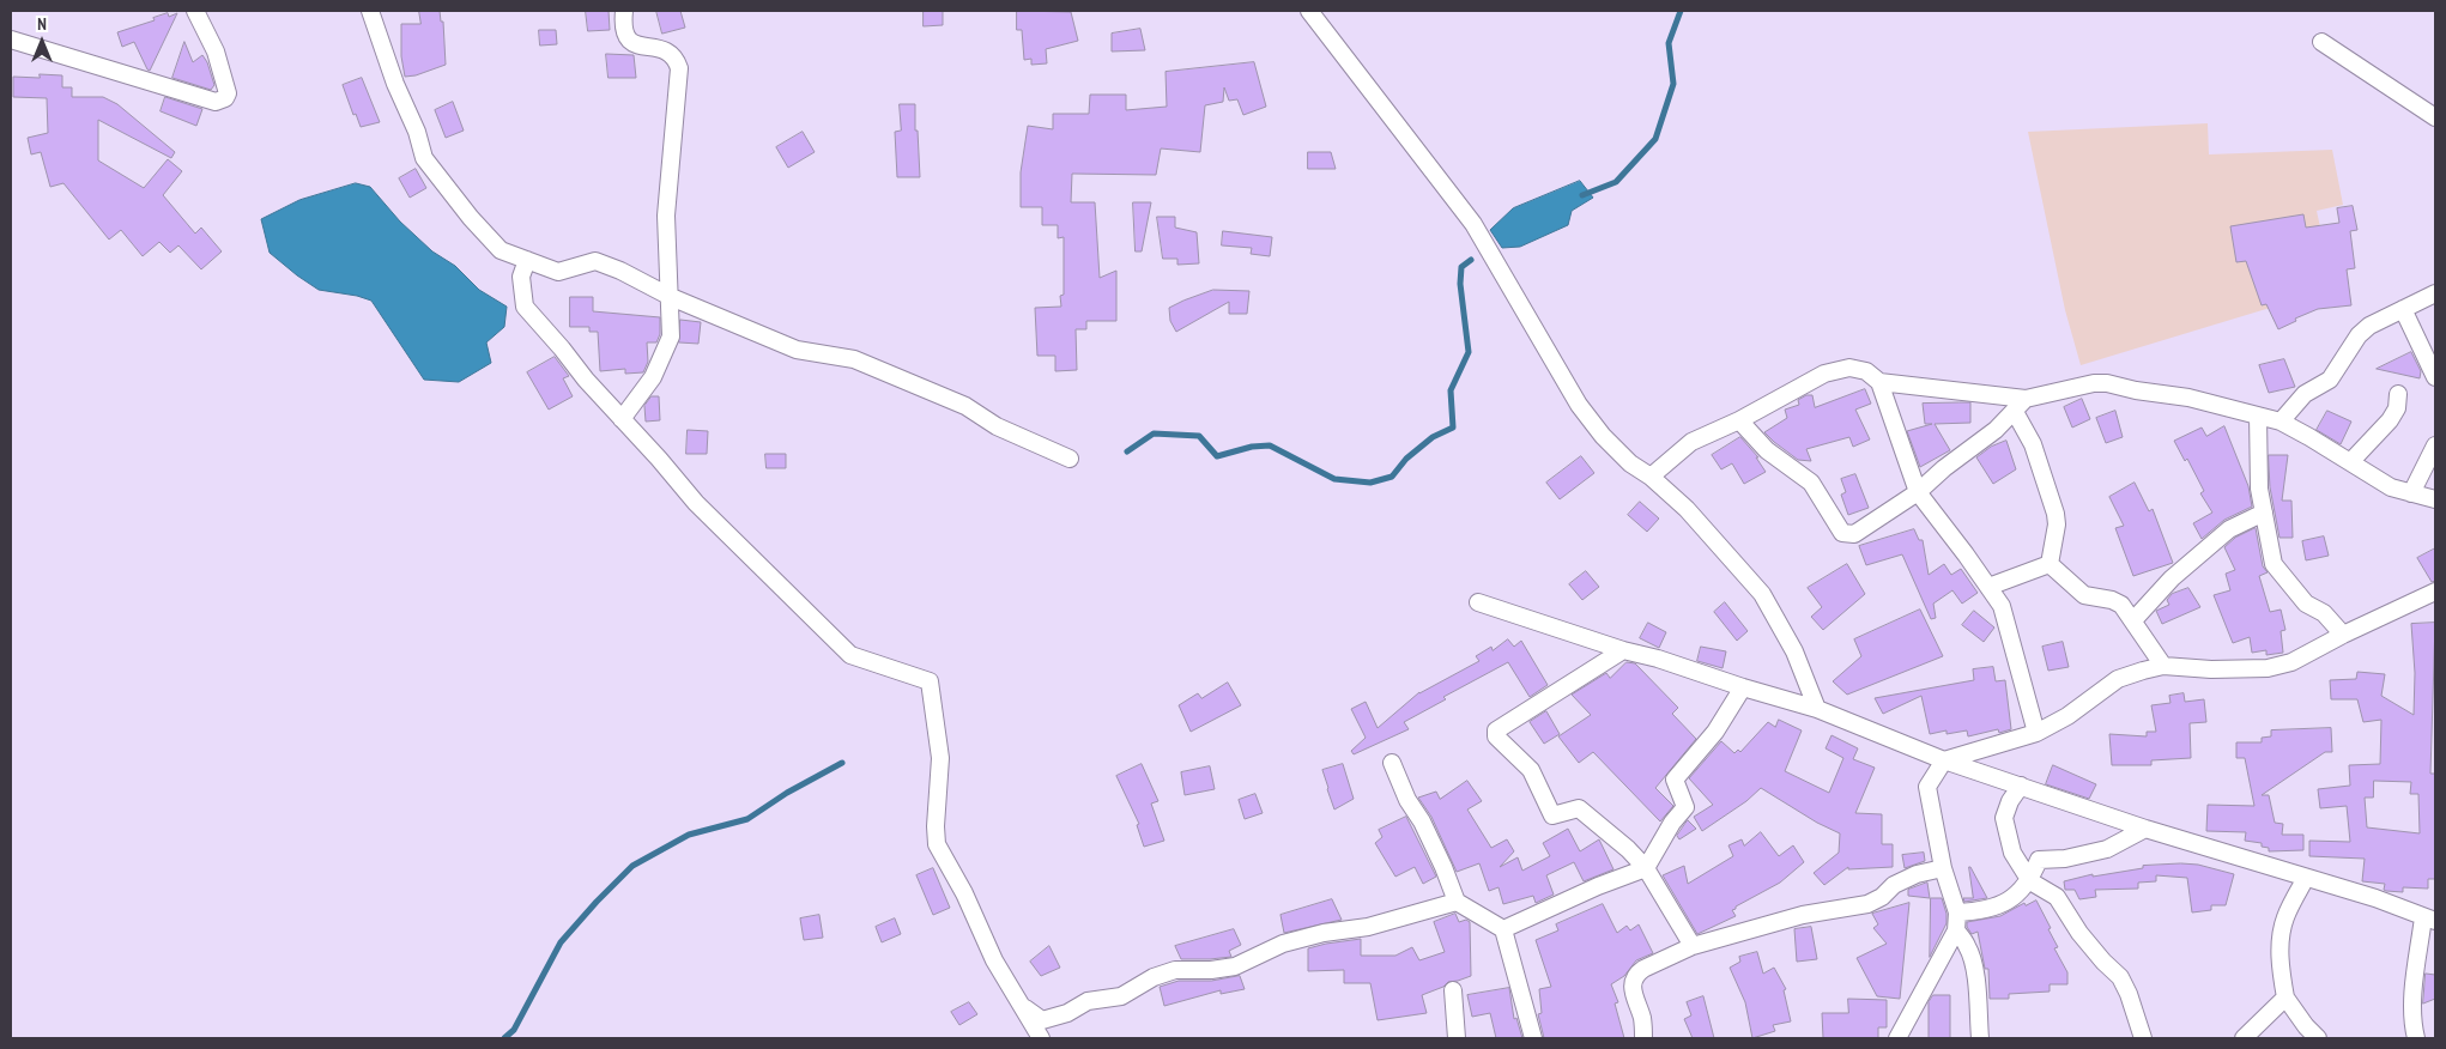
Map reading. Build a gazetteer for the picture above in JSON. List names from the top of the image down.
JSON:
{
  "north": "top"
}
